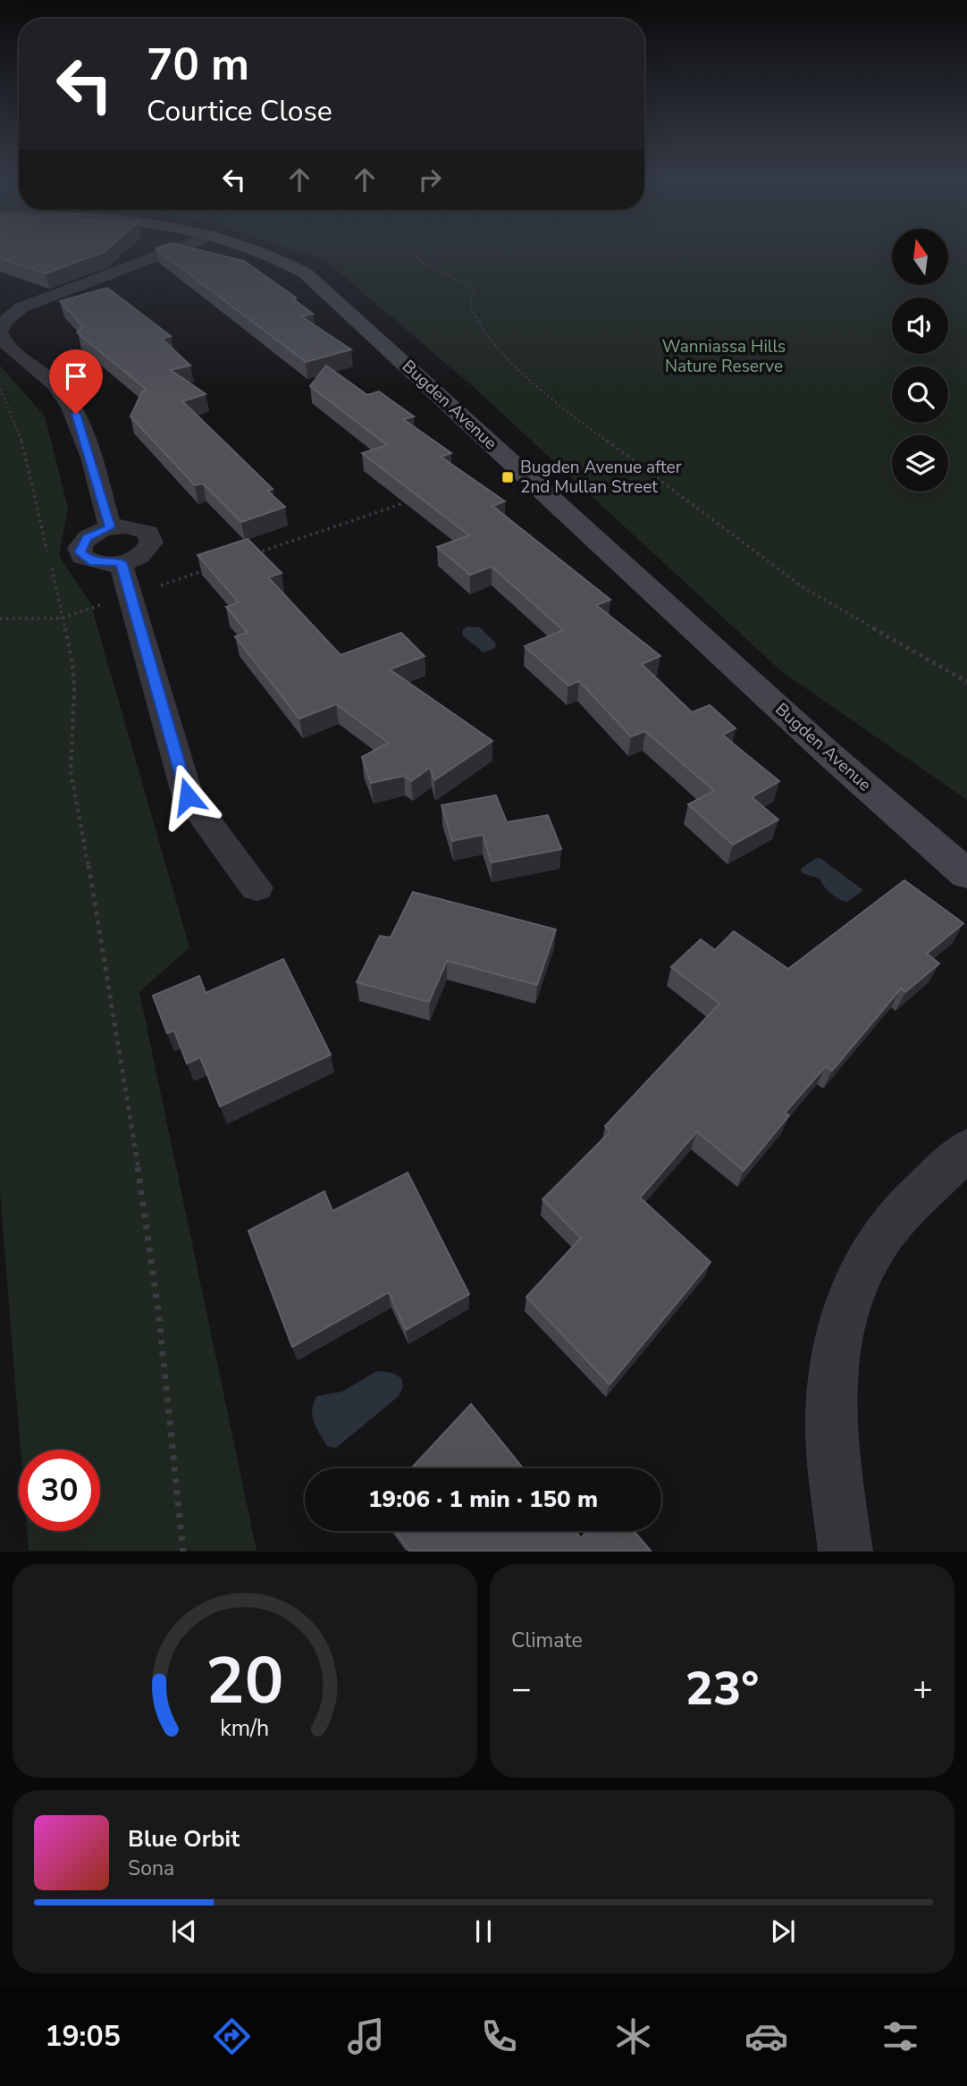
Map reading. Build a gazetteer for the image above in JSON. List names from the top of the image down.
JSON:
{
  "streets": {
    "street": ["Bugden Avenue"]
  },
  "parks": ["Wanniassa Hills Nature Reserve"],
  "places": {
    "transit": ["Bugden Avenue after 2nd Mullan Street"]
  },
  "north": "top",
  "page": {
    "turn": ["70 m", "Courtice Close"],
    "limit": "30",
    "trip": "19:06 · 1 min · 150 m",
    "tile": "Climate",
    "heat": ["−", "23°", "+"],
    "song": ["Blue Orbit", "Sona"],
    "tabs": "19:05",
    "gauge": ["20", "km/h"]
  }
}
